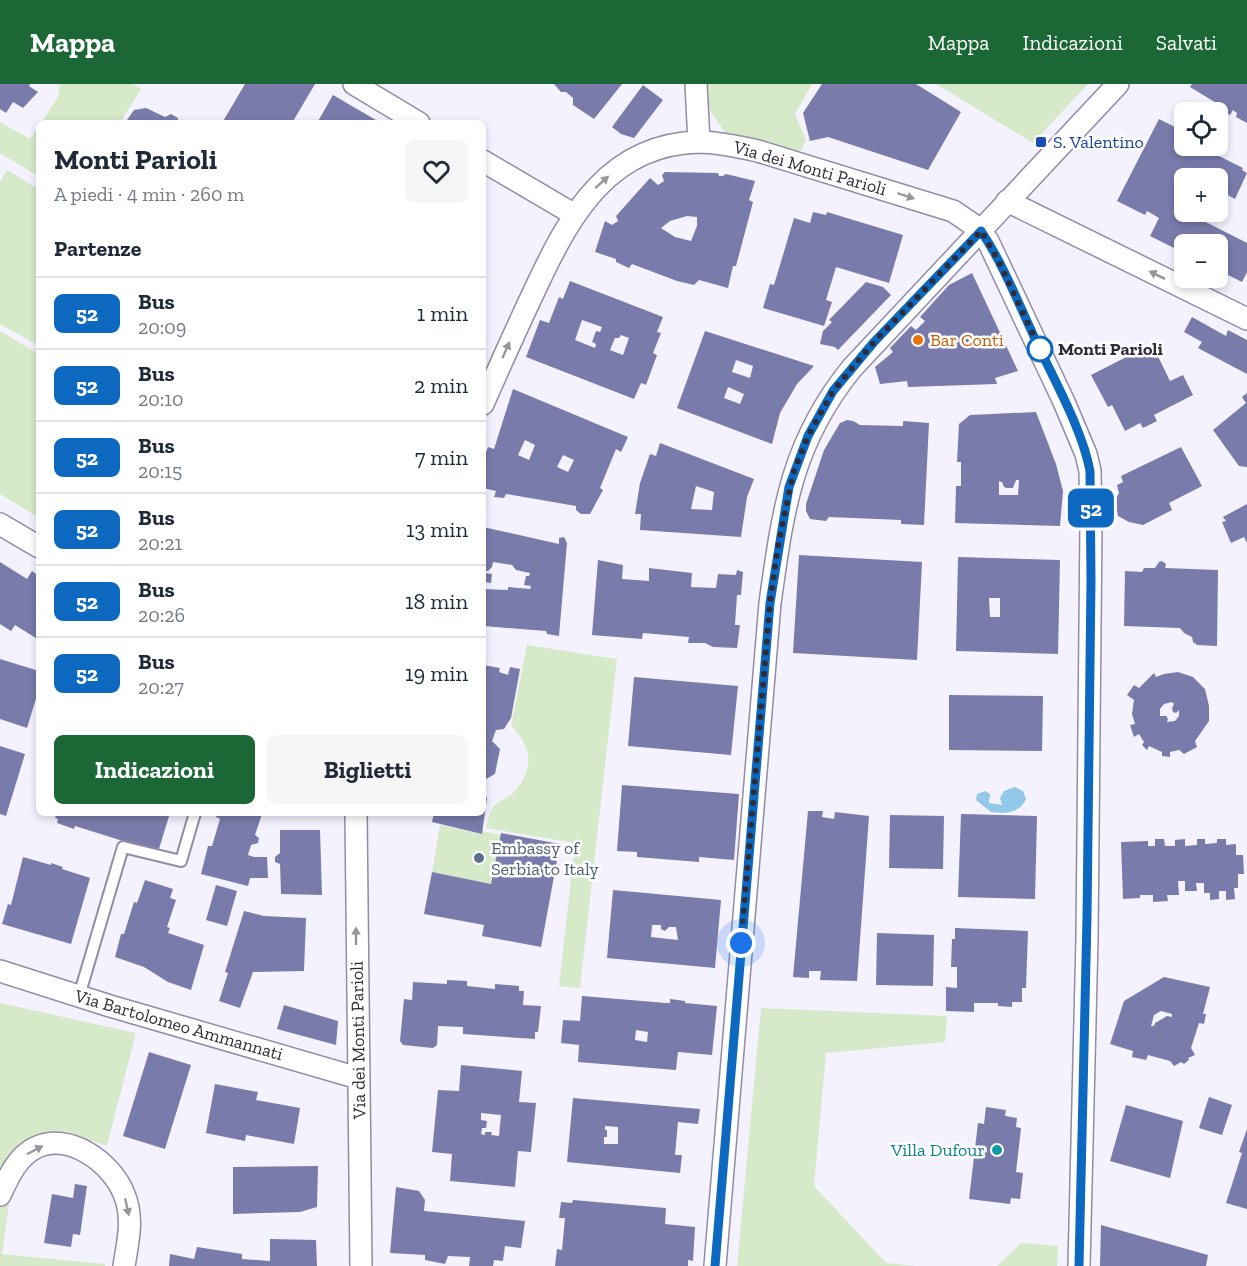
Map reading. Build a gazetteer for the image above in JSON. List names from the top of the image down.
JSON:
{
  "streets": {
    "street": ["Via dei Monti Parioli", "Via Bartolomeo Ammannati"]
  },
  "crossings": [
    ["Via dei Monti Parioli", "Via Bartolomeo Ammannati"]
  ],
  "places": {
    "transit": ["S. Valentino"],
    "other": [
      "Bar Conti",
      "Monti Parioli",
      "Embassy of Serbia to Italy",
      "Villa Dufour"
    ]
  },
  "lines": ["bus line 52"],
  "page": {
    "header": "Mappa",
    "nav": ["Mappa", "Indicazioni", "Salvati"],
    "on_map": "52",
    "map_buttons": ["+", "−"],
    "heading": [
      ["Monti Parioli", "A piedi · 4 min · 260 m"],
      "Partenze"
    ],
    "list": [
      {
        "mark": "52",
        "name": "Bus",
        "note": "20:09",
        "value": "1 min"
      },
      {
        "mark": "52",
        "name": "Bus",
        "note": "20:10",
        "value": "2 min"
      },
      {
        "mark": "52",
        "name": "Bus",
        "note": "20:15",
        "value": "7 min"
      },
      {
        "mark": "52",
        "name": "Bus",
        "note": "20:21",
        "value": "13 min"
      },
      {
        "mark": "52",
        "name": "Bus",
        "note": "20:26",
        "value": "18 min"
      },
      {
        "mark": "52",
        "name": "Bus",
        "note": "20:27",
        "value": "19 min"
      }
    ],
    "buttons": ["Indicazioni", "Biglietti"]
  }
}
